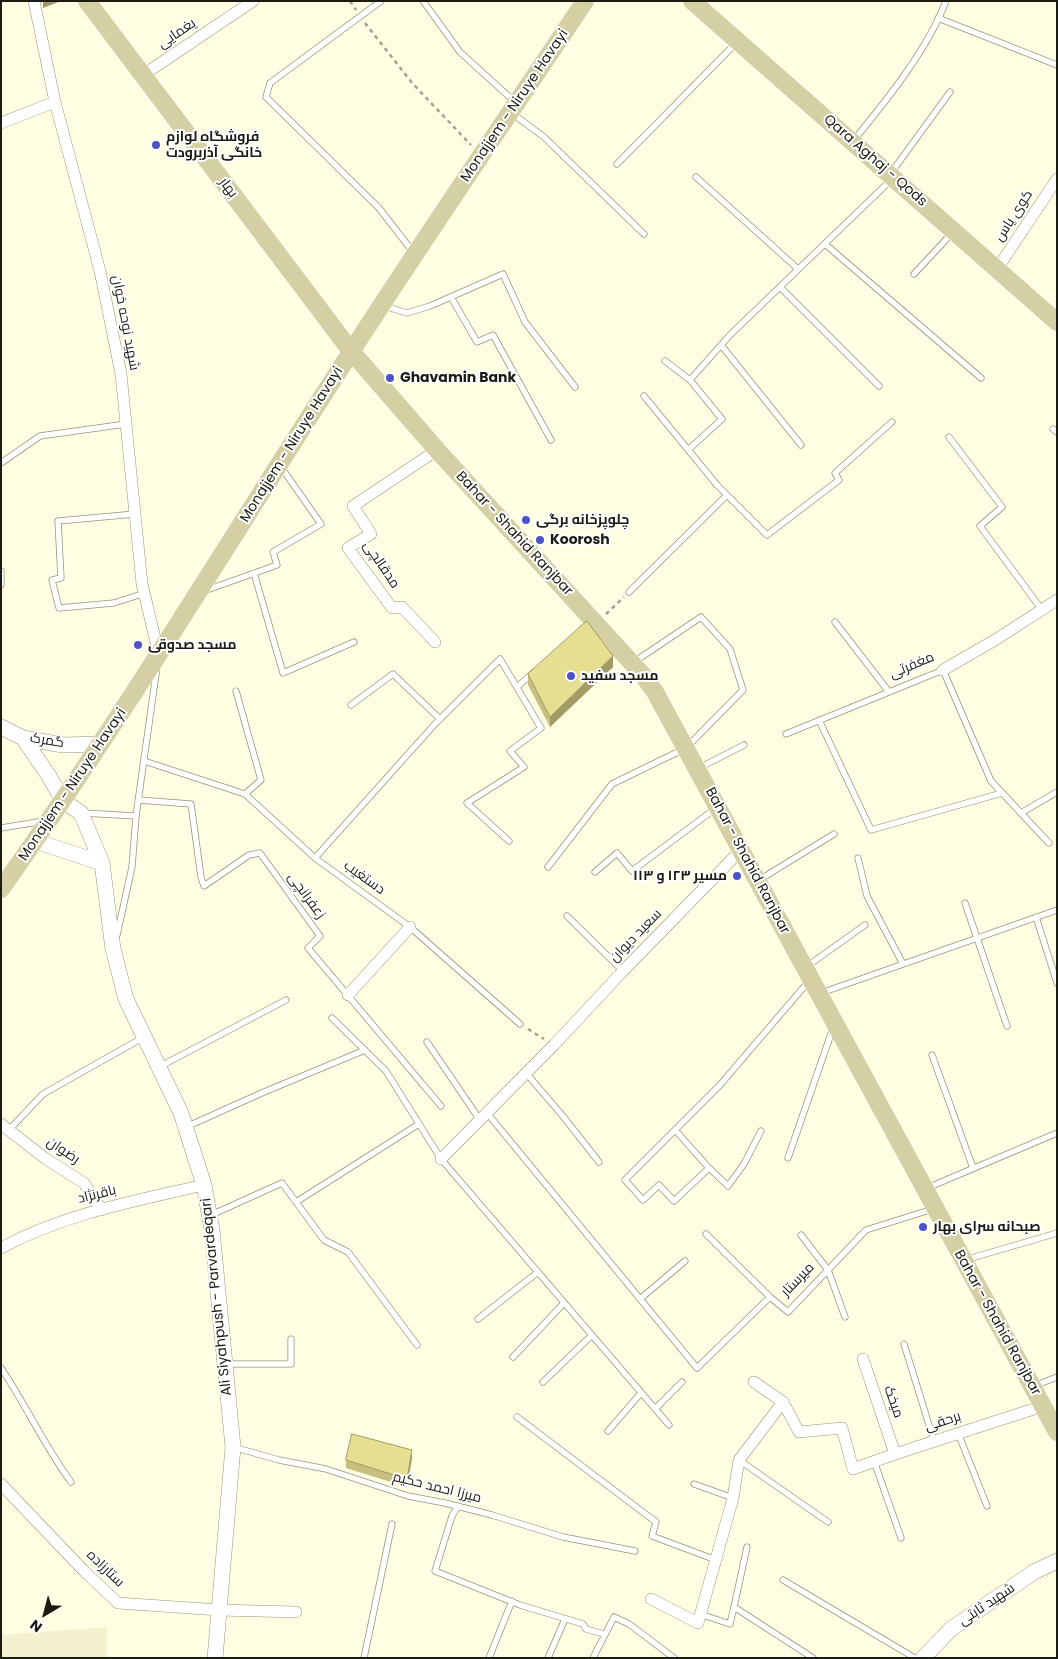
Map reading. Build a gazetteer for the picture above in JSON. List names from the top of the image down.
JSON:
{
  "streets": {
    "main road": [
      "Monajjem - Niruye Havayi",
      "Qara Aghaj - Qods",
      "بهار",
      "Bahar - Shahid Ranjbar"
    ],
    "street": [
      "یغمایی",
      "کوی یاس",
      "شهید نوحه خوان",
      "مدقالچی",
      "مغفرتی",
      "گمرک",
      "سعید دیوان",
      "رضوان",
      "باقرنژاد",
      "Ali Siyahpush - Parvardeqari",
      "میخک",
      "برحقی",
      "ستارزاده",
      "شهید ثابتی"
    ],
    "lane": [
      "دستغیب",
      "زعفرانچی",
      "میرستار",
      "میرزا احمد حکیم"
    ]
  },
  "crossings": [
    ["یغمایی", "بهار"],
    ["Monajjem - Niruye Havayi", "بهار"],
    ["Monajjem - Niruye Havayi", "شهید نوحه خوان"],
    ["Monajjem - Niruye Havayi", "Bahar - Shahid Ranjbar"],
    ["Monajjem - Niruye Havayi", "گمرک"],
    ["Qara Aghaj - Qods", "کوی یاس"],
    ["بهار", "Bahar - Shahid Ranjbar"],
    ["Bahar - Shahid Ranjbar", "مدقالچی"],
    ["Bahar - Shahid Ranjbar", "سعید دیوان"],
    ["Bahar - Shahid Ranjbar", "میرستار"],
    ["Bahar - Shahid Ranjbar", "برحقی"],
    ["رضوان", "باقرنژاد"],
    ["باقرنژاد", "Ali Siyahpush - Parvardeqari"],
    ["Ali Siyahpush - Parvardeqari", "میرزا احمد حکیم"],
    ["Ali Siyahpush - Parvardeqari", "ستارزاده"],
    ["میخک", "برحقی"]
  ],
  "places": [
    "فروشگاه لوازم خانگی آذربرودت",
    "Ghavamin Bank",
    "چلوپزخانه برگی",
    "Koorosh",
    "مسجد صدوقی",
    "مسجد سفید",
    "مسیر ۱۲۳ و ۱۱۳",
    "صبحانه سرای بهار"
  ],
  "north": "bottom left"
}
